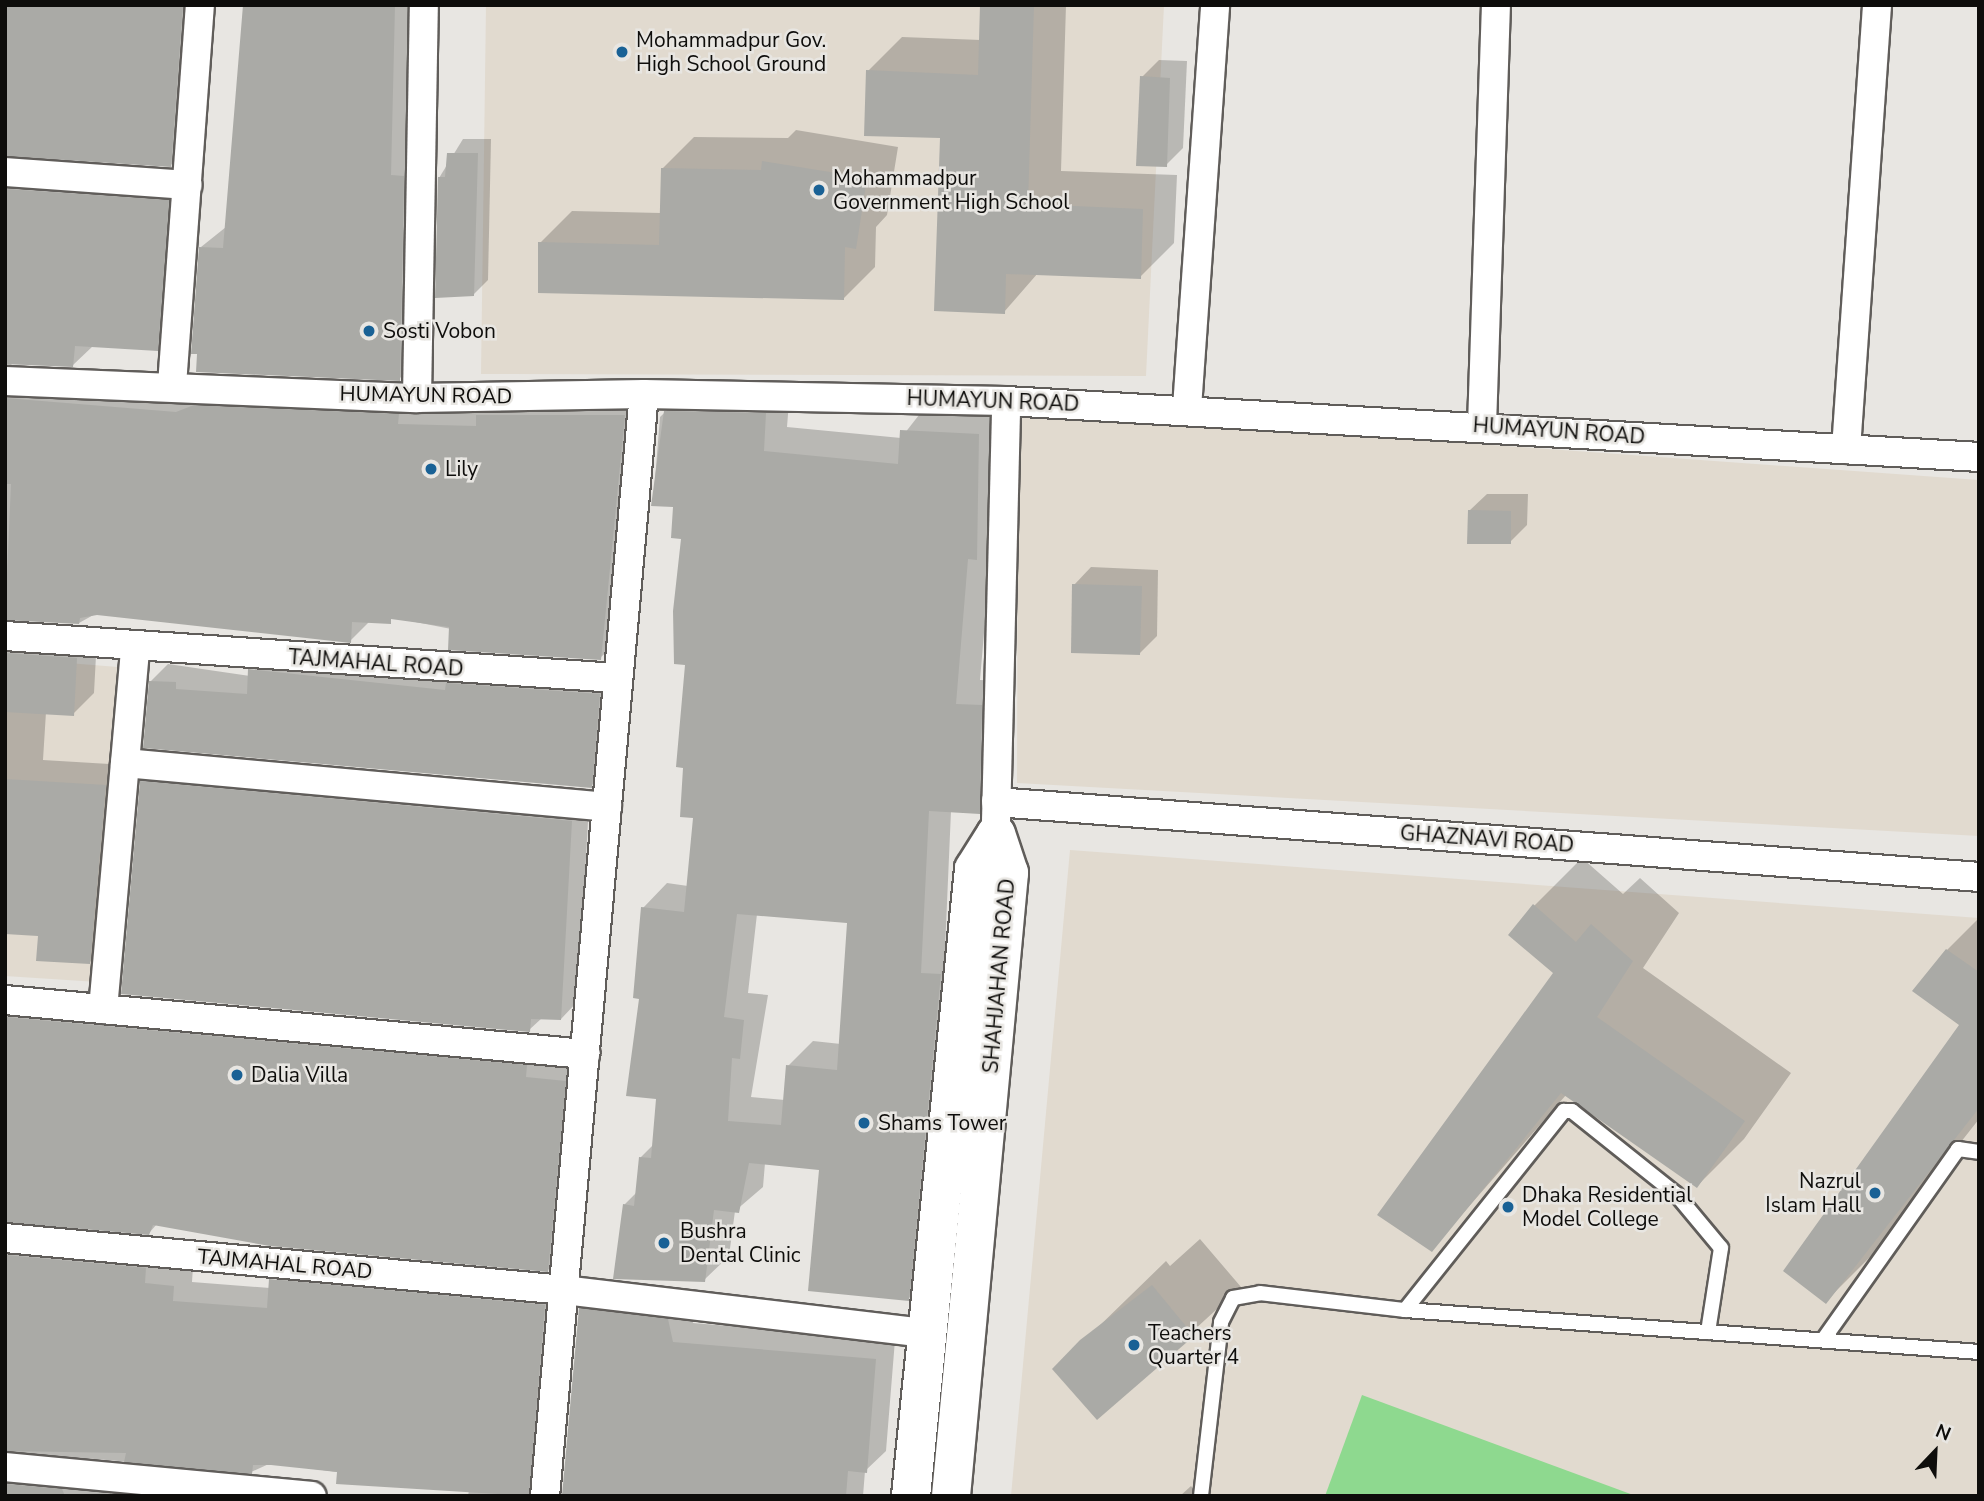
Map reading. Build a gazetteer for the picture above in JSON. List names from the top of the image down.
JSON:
{
  "streets": {
    "street": [
      "HUMAYUN ROAD",
      "TAJMAHAL ROAD",
      "GHAZNAVI ROAD",
      "SHAHJAHAN ROAD"
    ]
  },
  "crossings": [
    ["TAJMAHAL ROAD", "SHAHJAHAN ROAD"],
    ["GHAZNAVI ROAD", "SHAHJAHAN ROAD"]
  ],
  "places": [
    "Mohammadpur Gov. High School Ground",
    "Mohammadpur Government High School",
    "Sosti Vobon",
    "Lily",
    "Dalia Villa",
    "Shams Tower",
    "Nazrul Islam Hall",
    "Dhaka Residential Model College",
    "Bushra Dental Clinic",
    "Teachers Quarter 4"
  ],
  "north": "top right"
}
